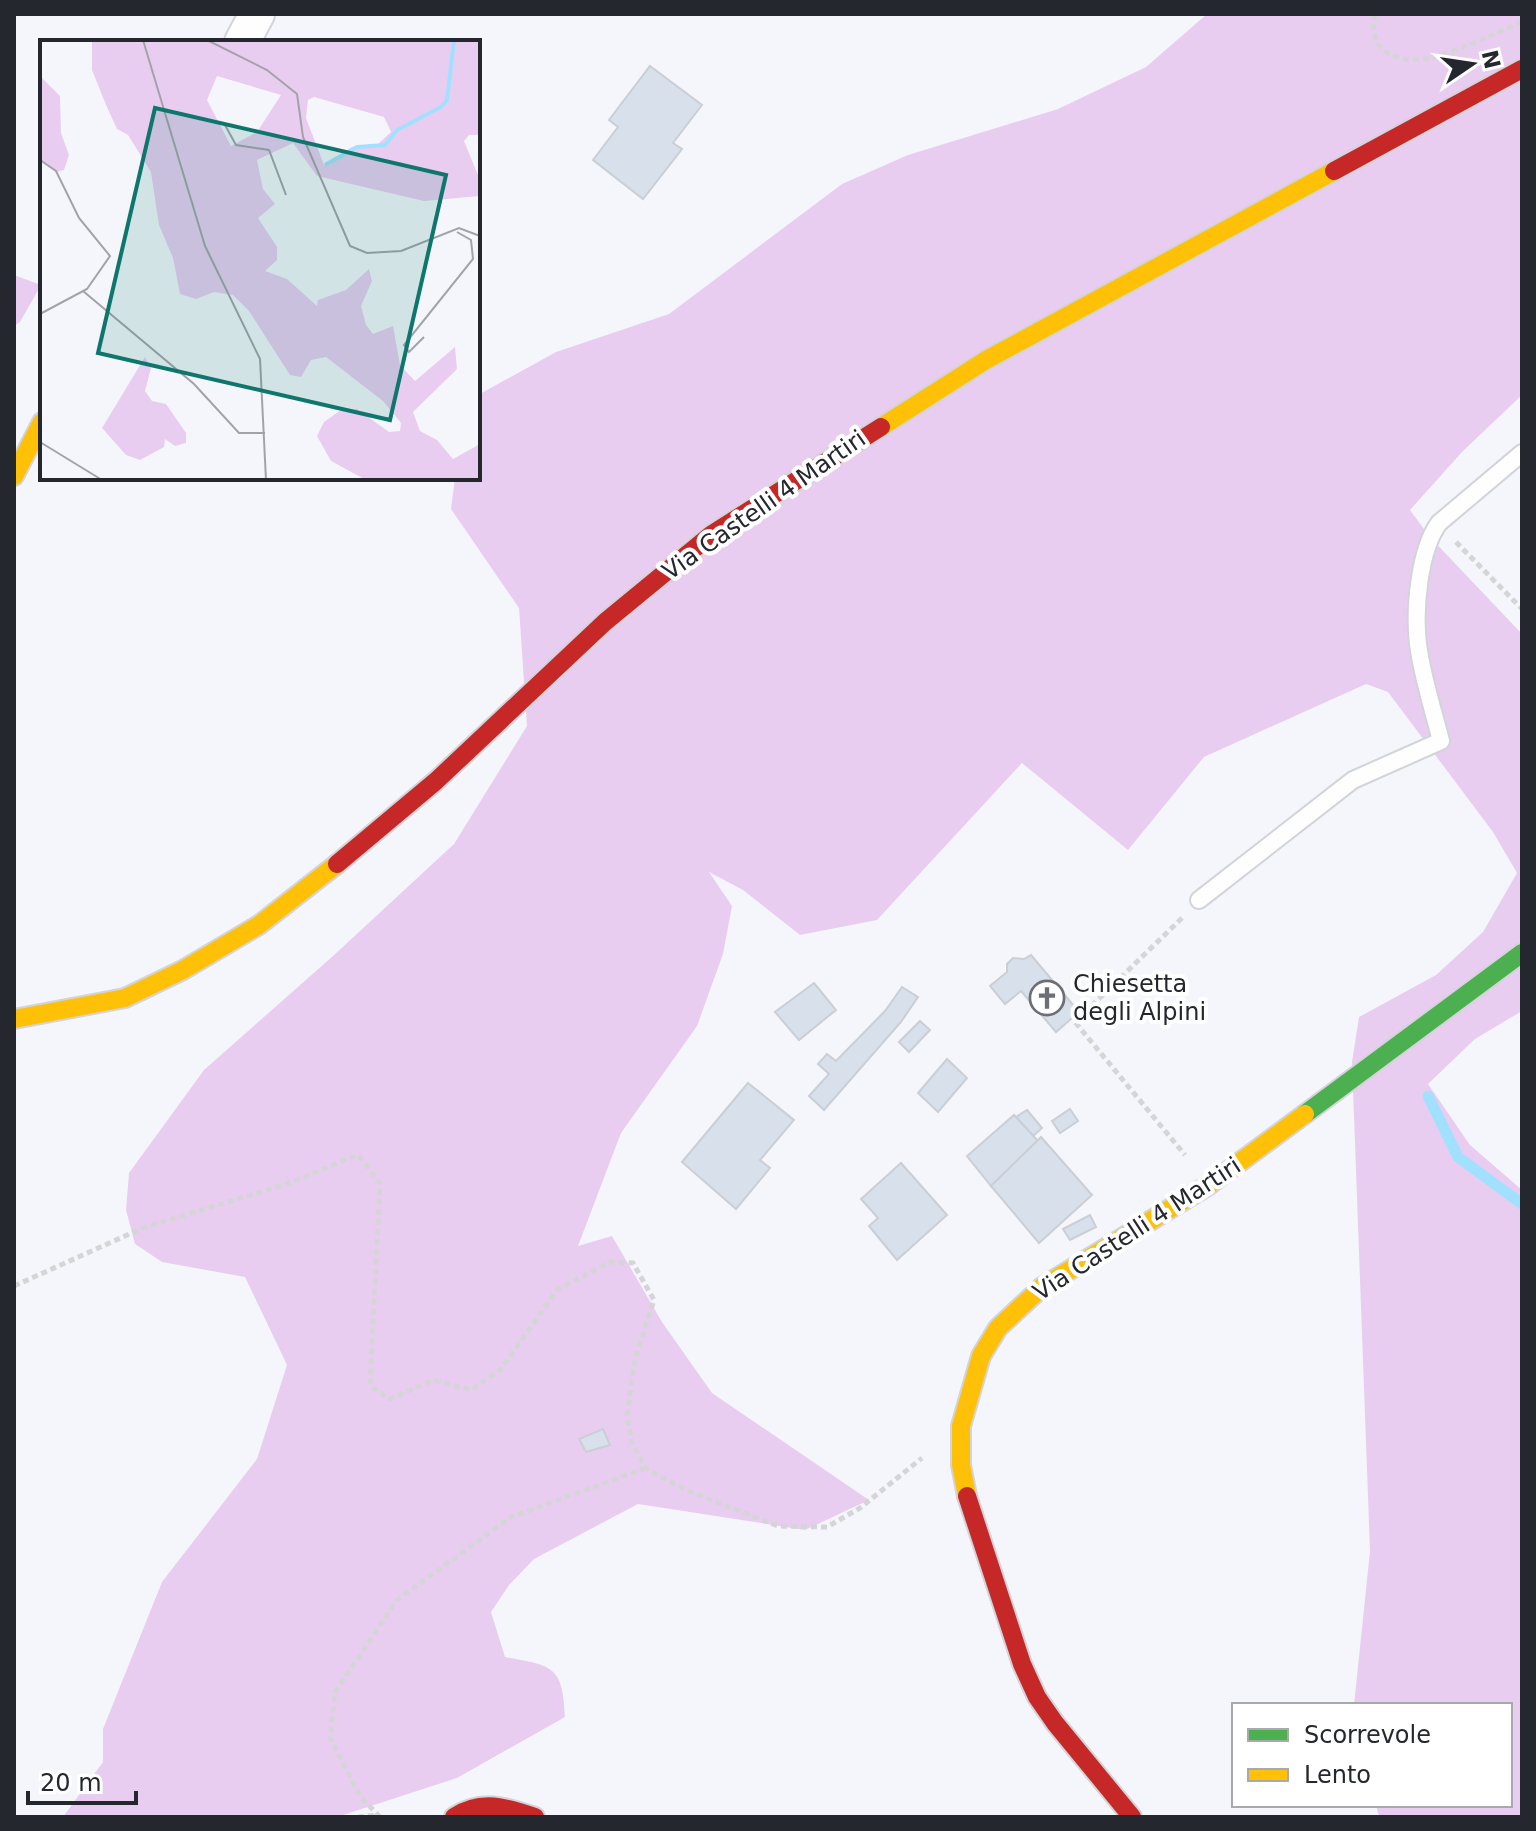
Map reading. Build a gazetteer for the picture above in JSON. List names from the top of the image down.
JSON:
{
  "streets": {
    "street": ["Via Castelli 4 Martiri"]
  },
  "places": {
    "church": ["Chiesetta degli Alpini"]
  },
  "legend": ["Scorrevole", "Lento"],
  "scale_bar": "20 m",
  "north": "right"
}
